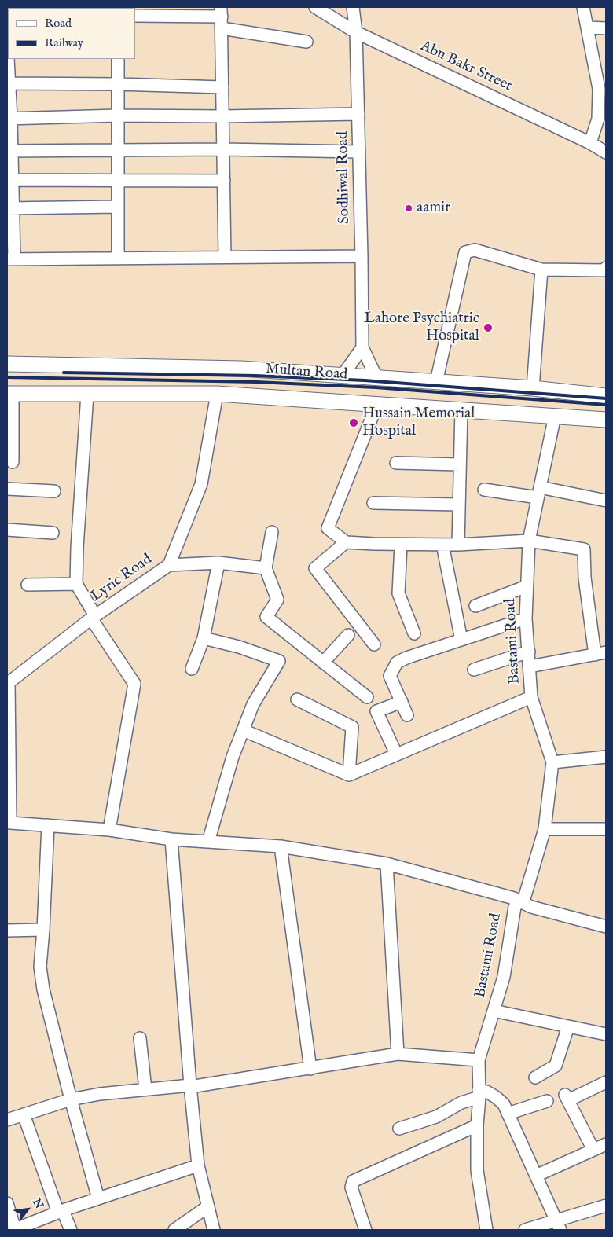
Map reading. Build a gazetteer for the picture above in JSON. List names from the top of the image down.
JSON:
{
  "streets": {
    "main road": ["Multan Road"],
    "street": [
      "Abu Bakr Street",
      "Sodhiwal Road",
      "Lyric Road",
      "Bastami Road"
    ]
  },
  "crossings": [
    ["Abu Bakr Street", "Sodhiwal Road"],
    ["Sodhiwal Road", "Multan Road"],
    ["Multan Road", "Lyric Road"],
    ["Multan Road", "Bastami Road"]
  ],
  "places": ["aamir", "Lahore Psychiatric Hospital", "Hussain Memorial Hospital"],
  "legend": ["Road", "Railway"],
  "north": "top right"
}
